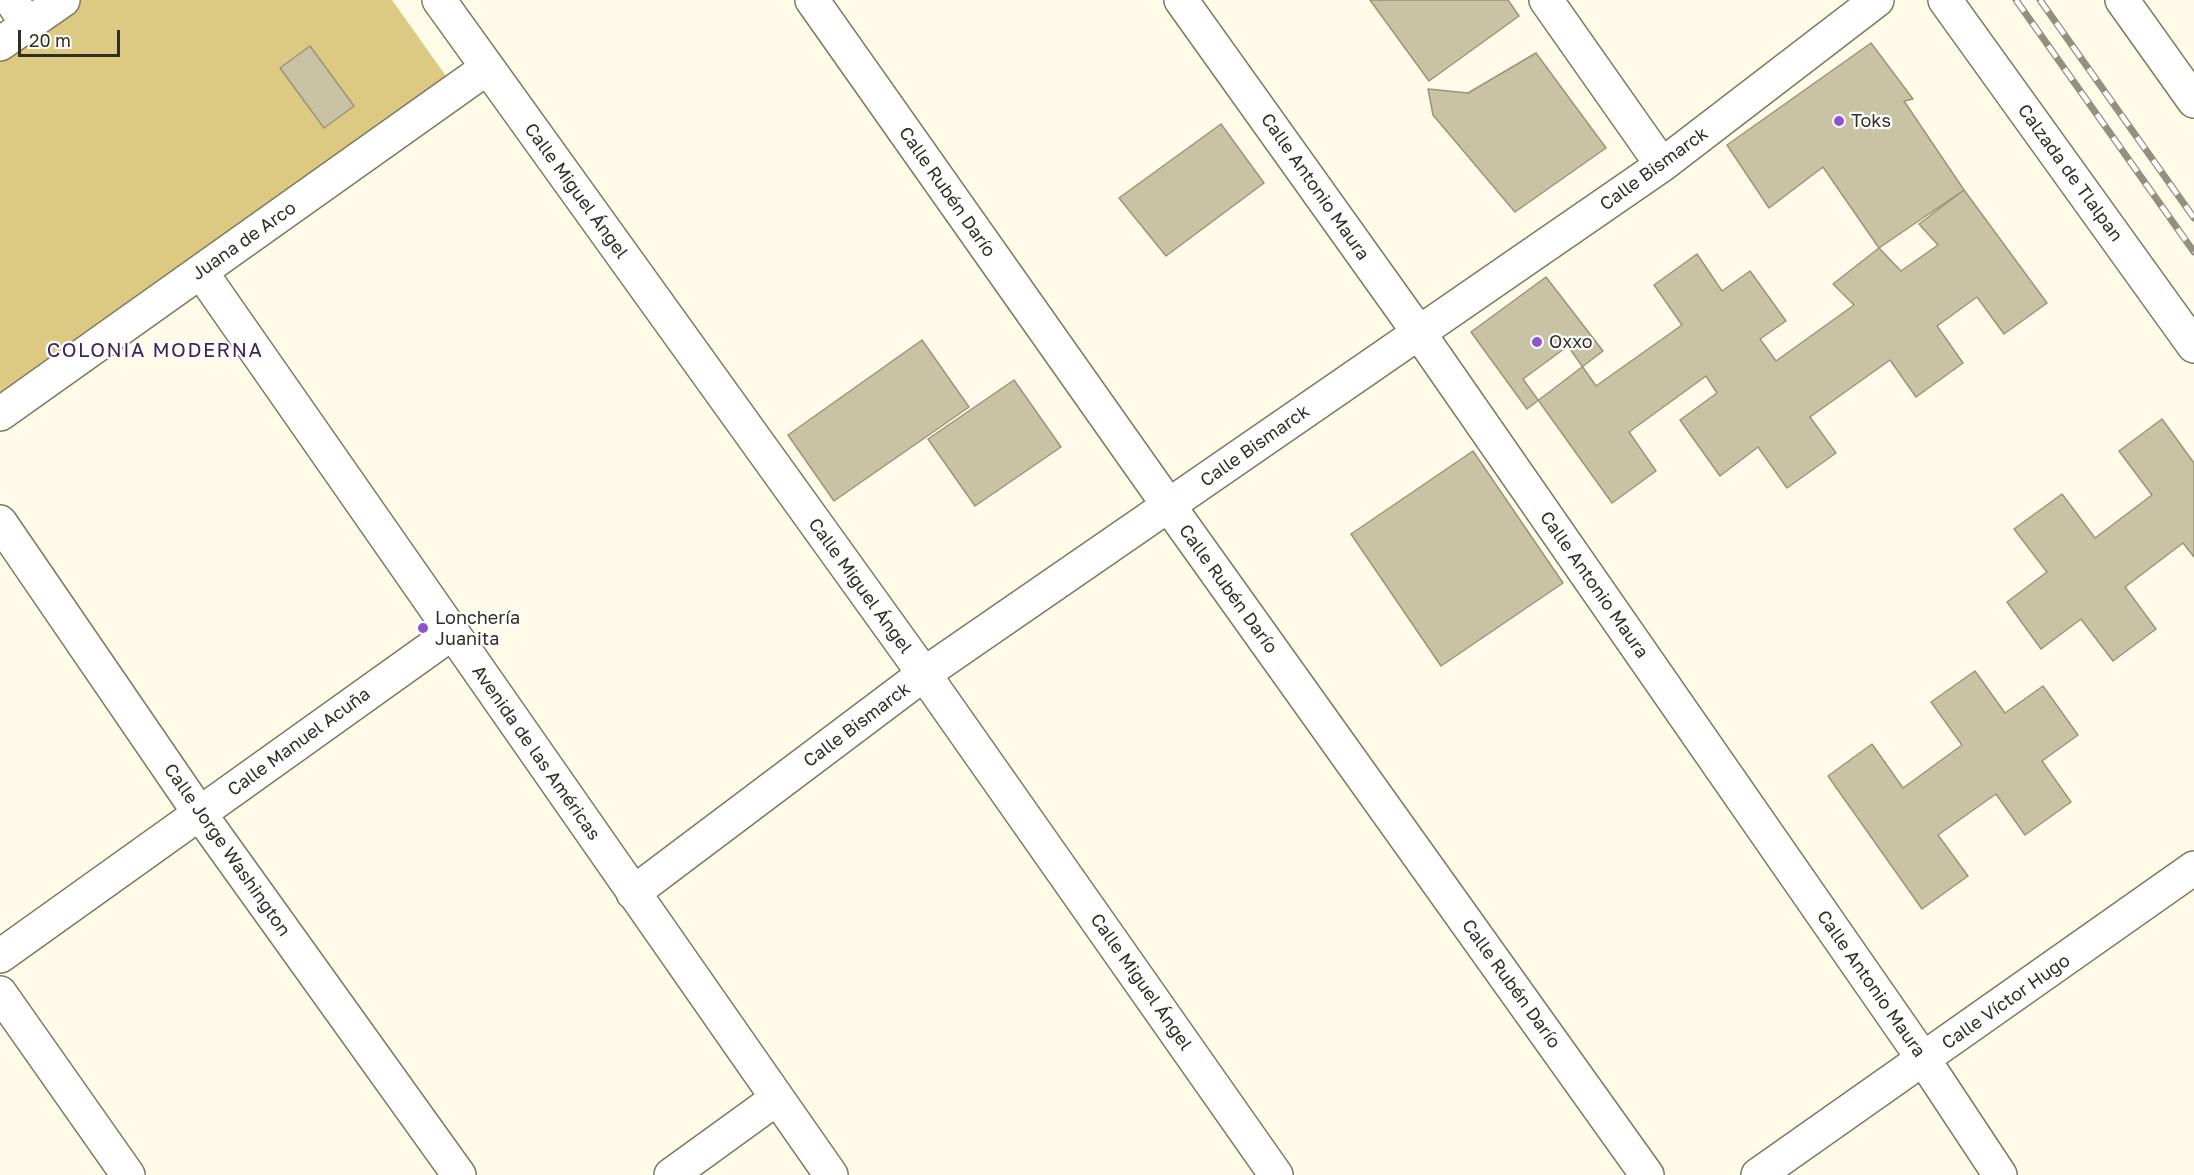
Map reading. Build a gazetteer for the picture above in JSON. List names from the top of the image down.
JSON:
{
  "streets": {
    "main road": [
      "Calle Bismarck",
      "Calzada de Tlalpan",
      "Calle Antonio Maura",
      "Calle Miguel Ángel",
      "Calle Rubén Darío",
      "Juana de Arco",
      "Calle Manuel Acuña",
      "Avenida de las Américas",
      "Calle Jorge Washington",
      "Calle Víctor Hugo"
    ]
  },
  "crossings": [
    ["Calle Bismarck", "Calle Antonio Maura"],
    ["Calle Bismarck", "Calle Miguel Ángel"],
    ["Calle Bismarck", "Calle Rubén Darío"],
    ["Calle Bismarck", "Avenida de las Américas"],
    ["Calle Antonio Maura", "Calle Víctor Hugo"],
    ["Calle Miguel Ángel", "Juana de Arco"],
    ["Juana de Arco", "Avenida de las Américas"],
    ["Calle Manuel Acuña", "Avenida de las Américas"],
    ["Calle Manuel Acuña", "Calle Jorge Washington"]
  ],
  "districts": ["COLONIA MODERNA"],
  "places": ["Toks", "Oxxo", "Lonchería Juanita"],
  "scale_bar": "20 m"
}
